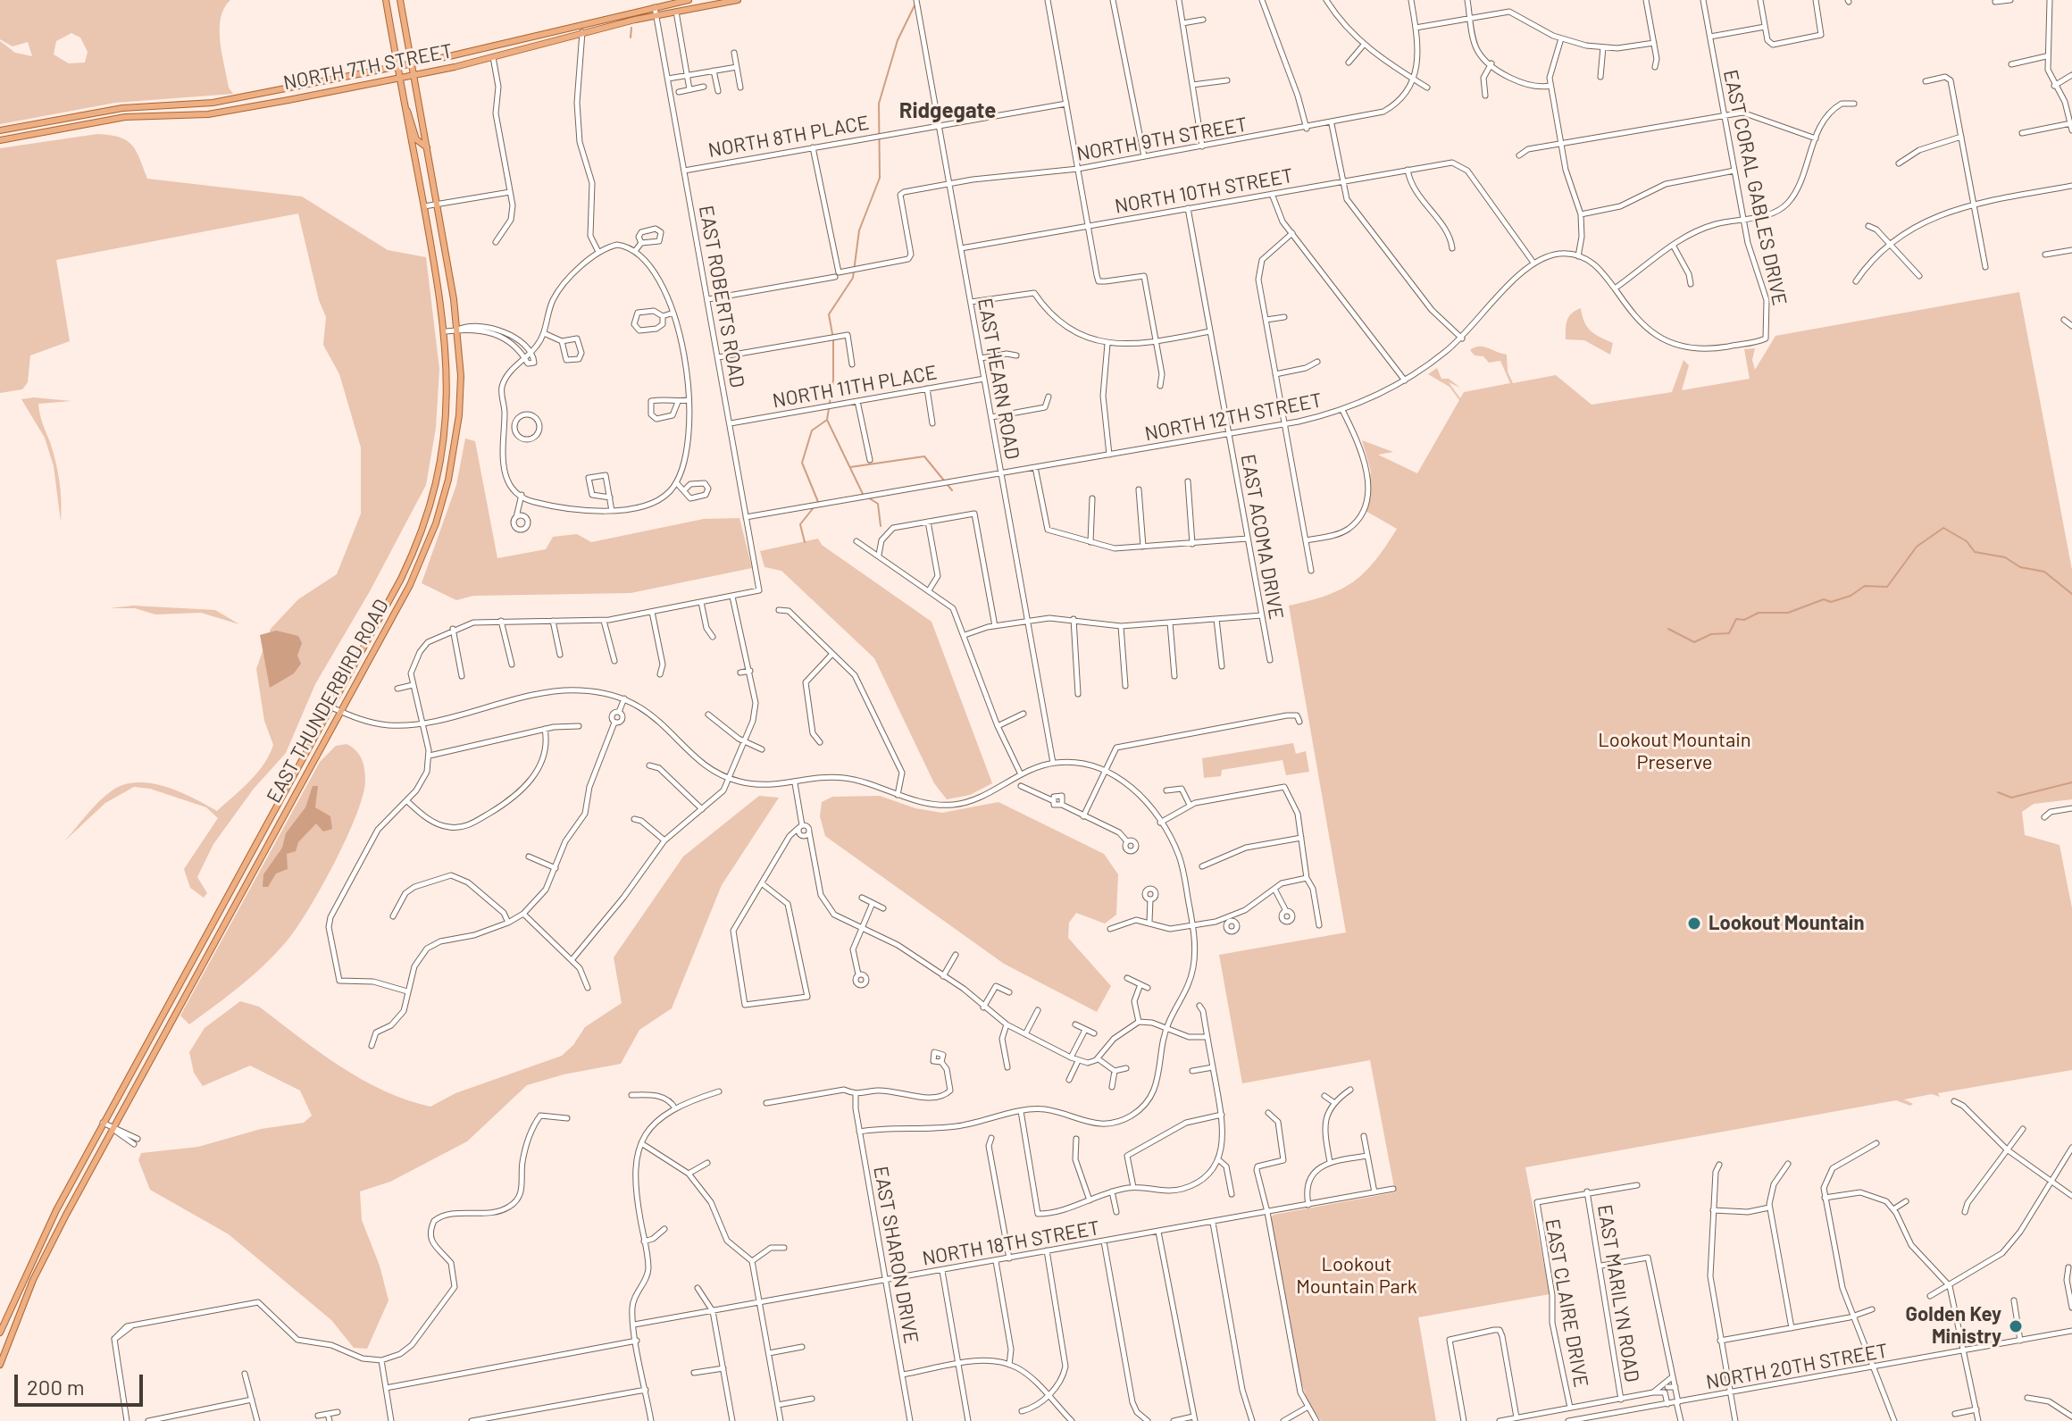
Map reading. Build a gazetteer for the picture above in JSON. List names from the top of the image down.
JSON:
{
  "streets": {
    "main road": ["NORTH 7TH STREET", "EAST THUNDERBIRD ROAD"],
    "street": [
      "NORTH 8TH PLACE",
      "NORTH 9TH STREET",
      "EAST CORAL GABLES DRIVE",
      "NORTH 10TH STREET",
      "EAST ROBERTS ROAD",
      "EAST HEARN ROAD",
      "NORTH 11TH PLACE",
      "NORTH 12TH STREET",
      "EAST ACOMA DRIVE",
      "NORTH 18TH STREET",
      "EAST SHARON DRIVE",
      "EAST MARILYN ROAD",
      "EAST CLAIRE DRIVE",
      "NORTH 20TH STREET"
    ]
  },
  "crossings": [
    ["NORTH 7TH STREET", "EAST ROBERTS ROAD"],
    ["NORTH 7TH STREET", "EAST THUNDERBIRD ROAD"],
    ["NORTH 8TH PLACE", "EAST ROBERTS ROAD"],
    ["NORTH 8TH PLACE", "EAST HEARN ROAD"],
    ["NORTH 9TH STREET", "EAST HEARN ROAD"],
    ["NORTH 10TH STREET", "EAST HEARN ROAD"],
    ["NORTH 10TH STREET", "NORTH 12TH STREET"],
    ["NORTH 10TH STREET", "EAST ACOMA DRIVE"],
    ["EAST ROBERTS ROAD", "NORTH 11TH PLACE"],
    ["EAST ROBERTS ROAD", "NORTH 12TH STREET"],
    ["EAST HEARN ROAD", "NORTH 11TH PLACE"],
    ["EAST HEARN ROAD", "NORTH 12TH STREET"],
    ["NORTH 12TH STREET", "EAST ACOMA DRIVE"],
    ["NORTH 18TH STREET", "EAST SHARON DRIVE"],
    ["EAST MARILYN ROAD", "EAST CLAIRE DRIVE"]
  ],
  "districts": ["Ridgegate"],
  "parks": ["Lookout Mountain Preserve", "Lookout Mountain Park"],
  "places": ["Lookout Mountain", "Golden Key Ministry"],
  "scale_bar": "200 m"
}
